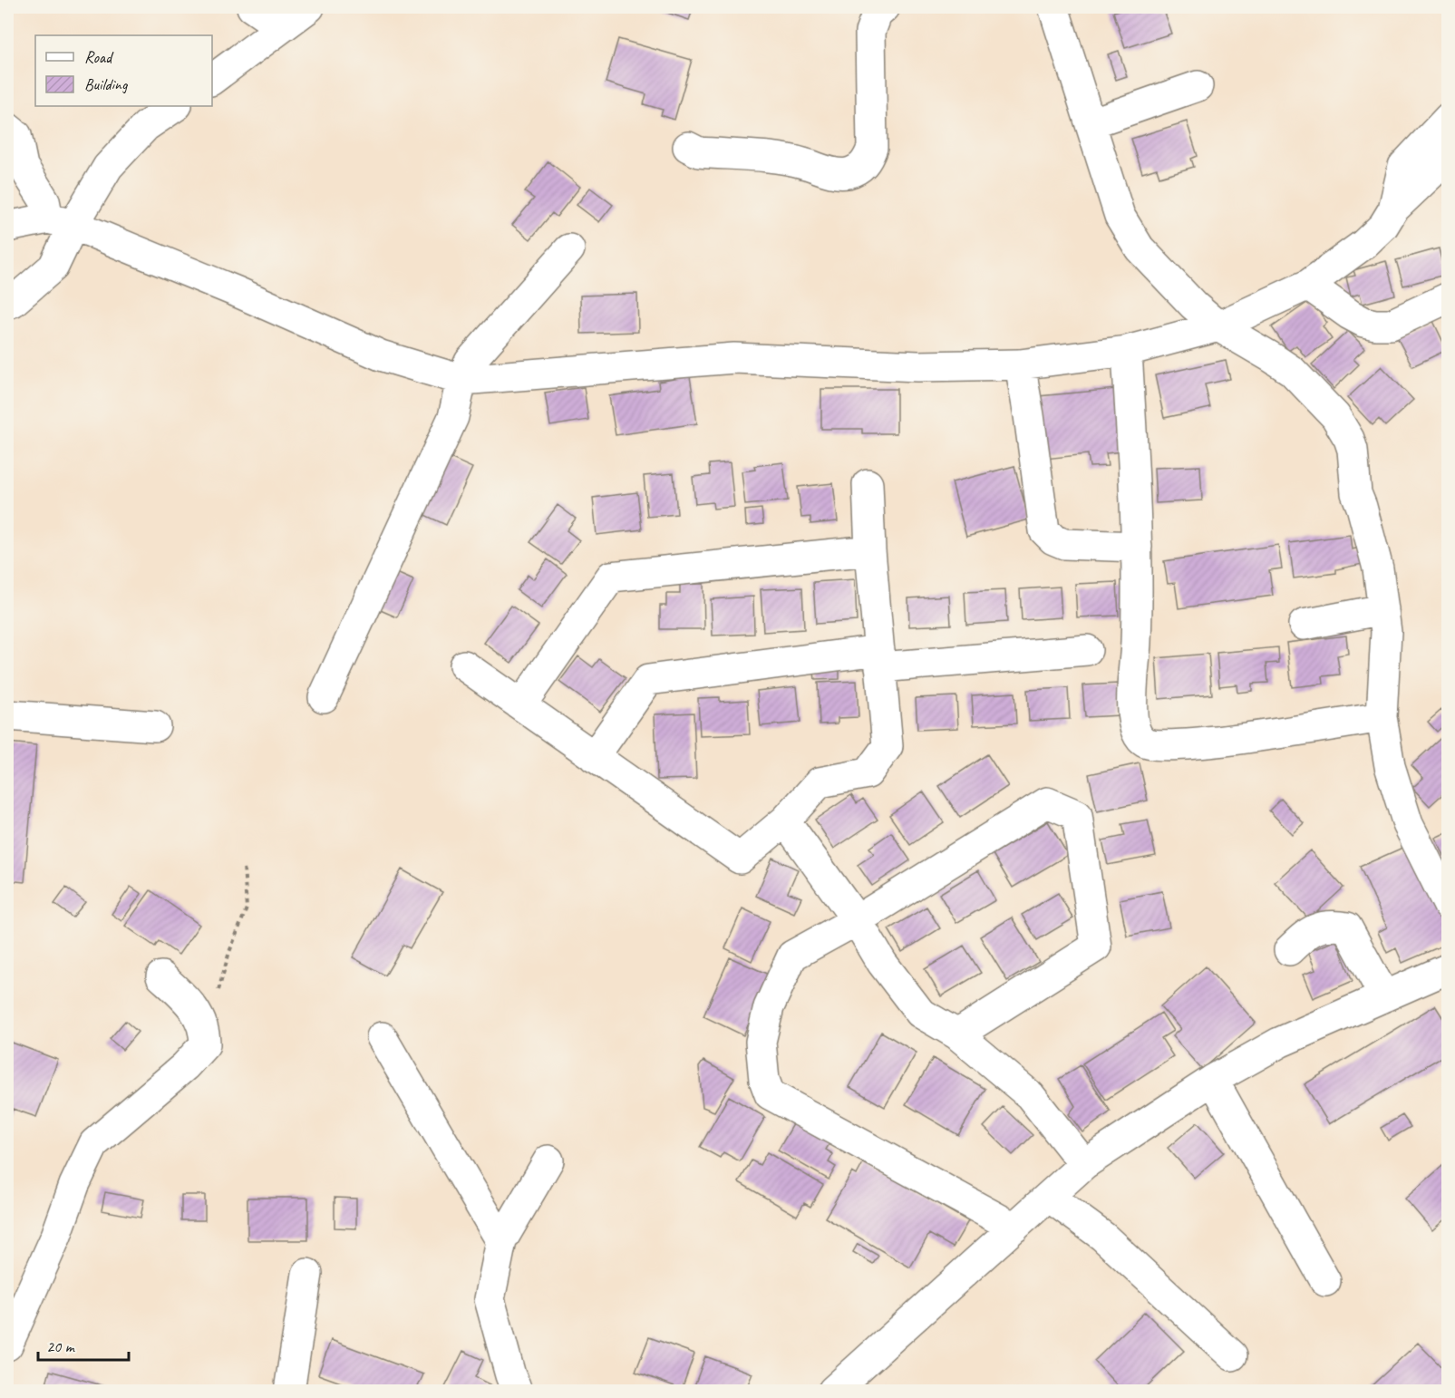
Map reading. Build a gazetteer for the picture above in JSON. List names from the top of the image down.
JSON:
{
  "legend": ["Road", "Building"],
  "scale_bar": "20 m"
}
